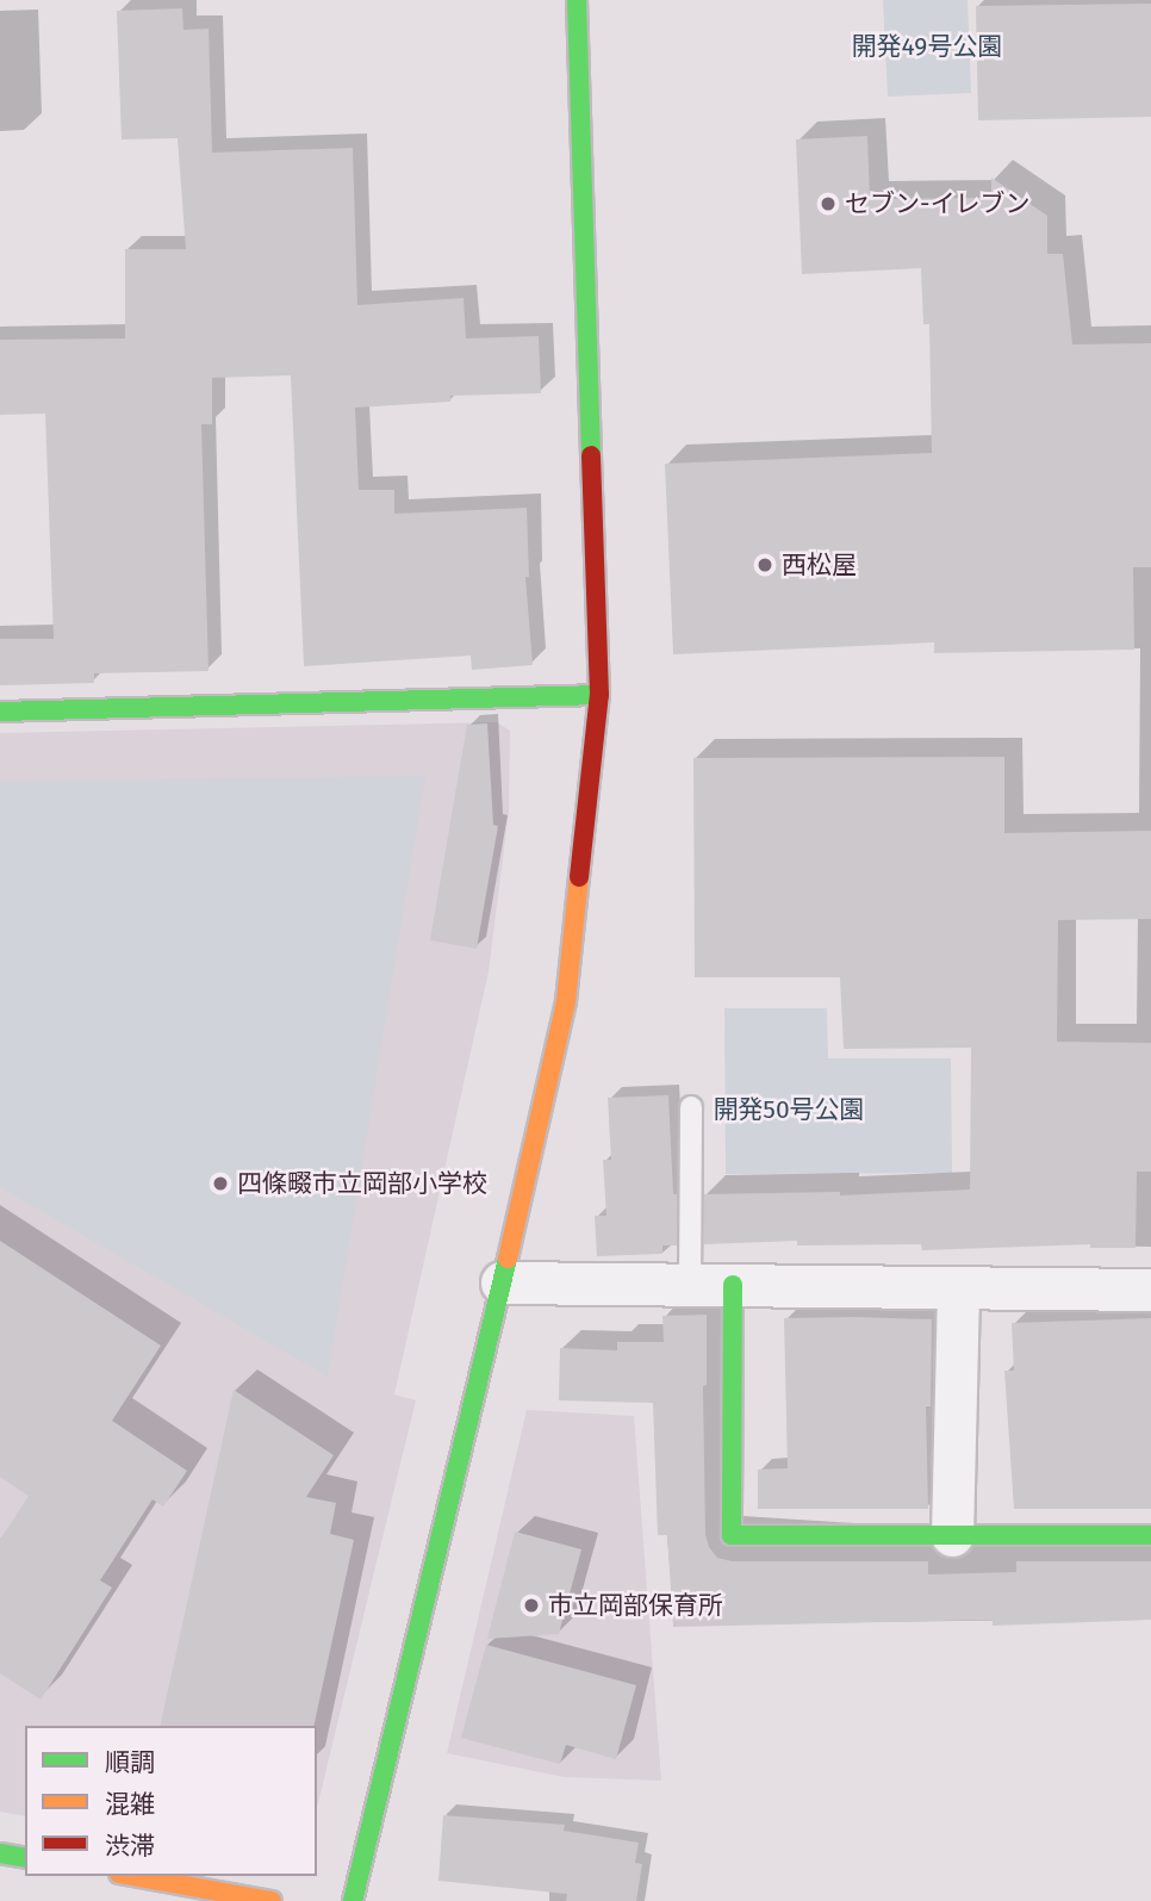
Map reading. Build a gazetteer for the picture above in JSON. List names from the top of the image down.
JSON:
{
  "parks": ["開発49号公園", "開発50号公園"],
  "places": [
    "セブン-イレブン",
    "西松屋",
    "四條畷市立岡部小学校",
    "市立岡部保育所"
  ],
  "legend": ["順調", "混雑", "渋滞"]
}
